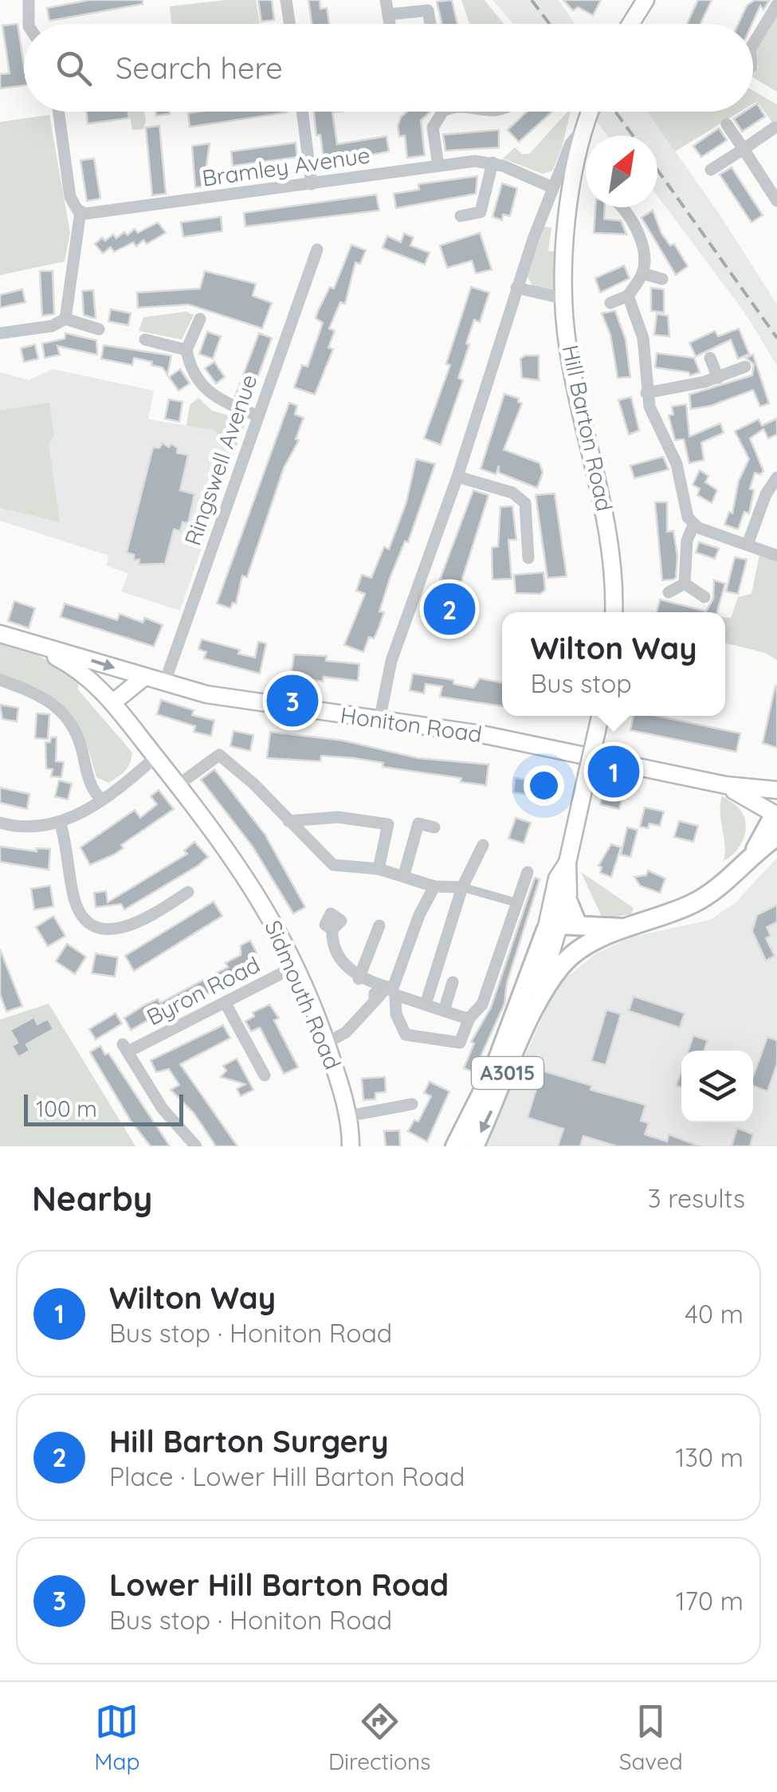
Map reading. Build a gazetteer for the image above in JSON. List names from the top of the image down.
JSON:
{
  "streets": {
    "main road": [
      "Hill Barton Road",
      "Honiton Road",
      "Sidmouth Road",
      "A3015"
    ],
    "street": ["Bramley Avenue", "Ringswell Avenue", "Byron Road"]
  },
  "crossings": [
    ["Ringswell Avenue", "Honiton Road"],
    ["Honiton Road", "Sidmouth Road"],
    ["Honiton Road", "A3015"],
    ["Byron Road", "Sidmouth Road"]
  ],
  "scale_bar": "100 m",
  "north": "top right",
  "page": {
    "search": "Search here",
    "pins": ["2", "3", "1"],
    "popup": ["Wilton Way", "Bus stop"],
    "scale": "100 m",
    "heading": ["Nearby", "3 results"],
    "list": [
      {
        "mark": "1",
        "name": "Wilton Way",
        "note": "Bus stop · Honiton Road",
        "value": "40 m"
      },
      {
        "mark": "2",
        "name": "Hill Barton Surgery",
        "note": "Place · Lower Hill Barton Road",
        "value": "130 m"
      },
      {
        "mark": "3",
        "name": "Lower Hill Barton Road",
        "note": "Bus stop · Honiton Road",
        "value": "170 m"
      }
    ],
    "nav": ["Map", "Directions", "Saved"]
  }
}
